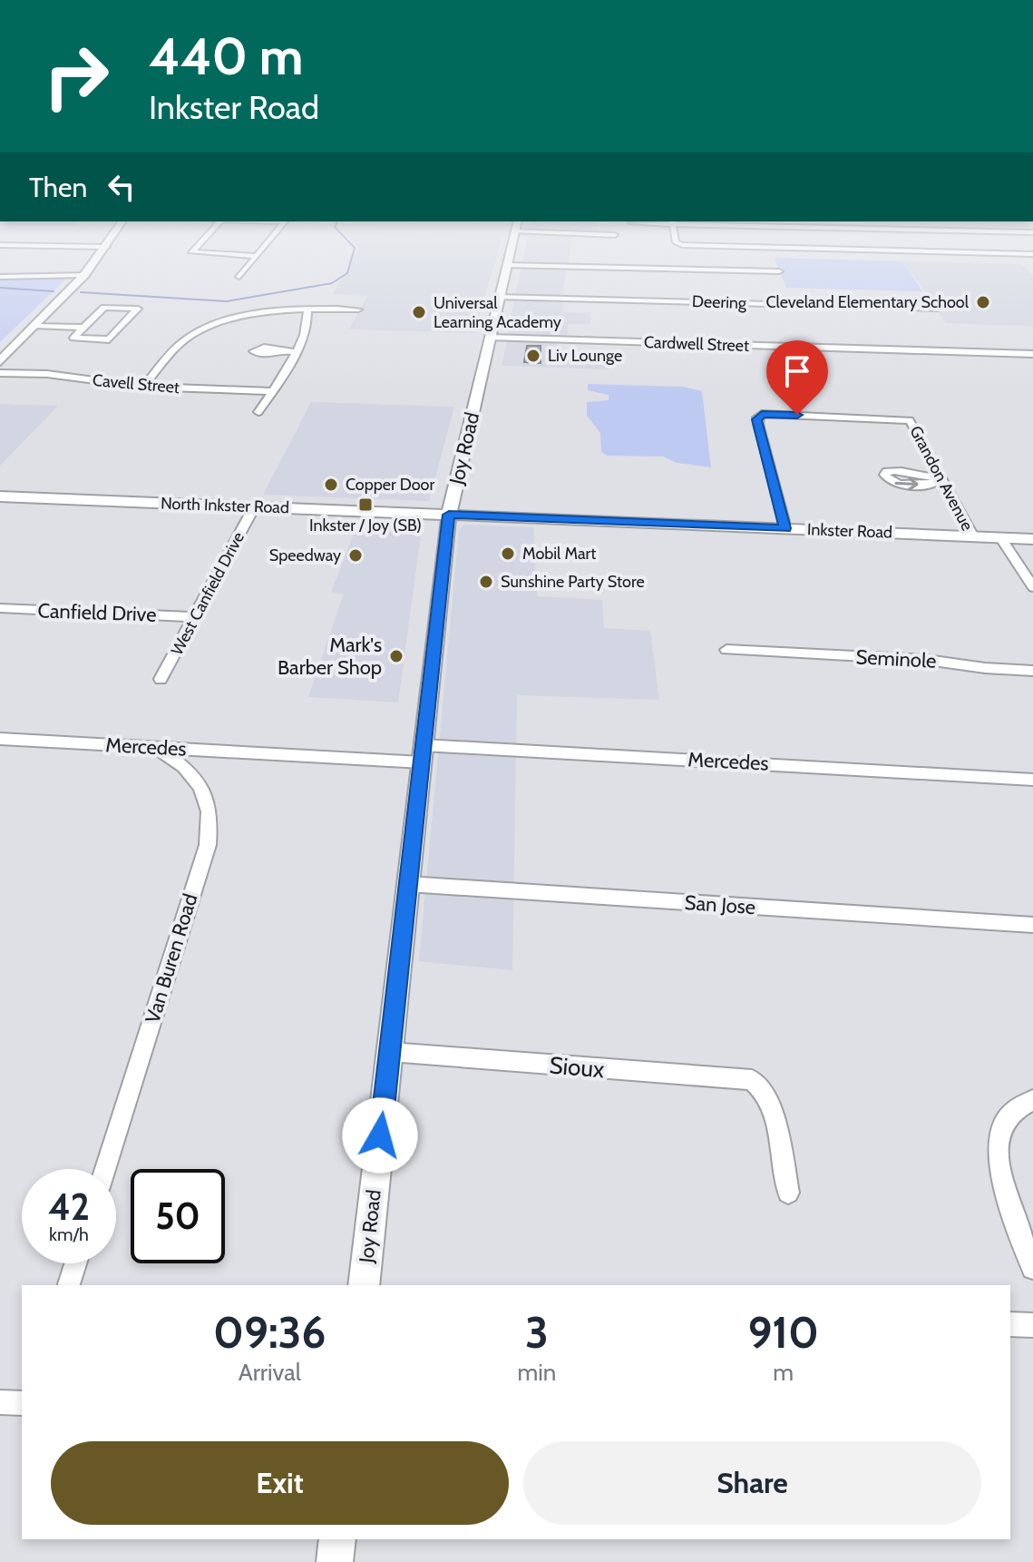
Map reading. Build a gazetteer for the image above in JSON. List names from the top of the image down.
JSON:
{
  "streets": {
    "main road": ["Joy Road", "North Inkster Road", "Inkster Road"],
    "street": [
      "Deering",
      "Cardwell Street",
      "Cavell Street",
      "Grandon Avenue",
      "West Canfield Drive",
      "Canfield Drive",
      "Seminole",
      "Mercedes",
      "San Jose",
      "Van Buren Road",
      "Sioux"
    ]
  },
  "crossings": [
    ["Deering", "Joy Road"],
    ["Cardwell Street", "Joy Road"],
    ["Joy Road", "North Inkster Road"],
    ["Joy Road", "Inkster Road"],
    ["Joy Road", "Mercedes"],
    ["Joy Road", "San Jose"],
    ["Joy Road", "Sioux"],
    ["Grandon Avenue", "Inkster Road"],
    ["North Inkster Road", "Inkster Road"],
    ["North Inkster Road", "West Canfield Drive"],
    ["West Canfield Drive", "Canfield Drive"],
    ["Mercedes", "Van Buren Road"]
  ],
  "places": {
    "other": [
      "Cleveland Elementary School",
      "Universal Learning Academy",
      "Liv Lounge",
      "Copper Door",
      "Mobil Mart",
      "Speedway",
      "Sunshine Party Store",
      "Mark's Barber Shop"
    ],
    "transit": ["Inkster / Joy (SB)"]
  },
  "page": {
    "turn": ["440 m", "Inkster Road"],
    "then": "Then",
    "speed": "42 km/h",
    "limit": "50",
    "eta": [
      "09:36",
      "Arrival",
      "3",
      "min",
      "910",
      "m"
    ],
    "buttons": ["Exit", "Share"]
  }
}
